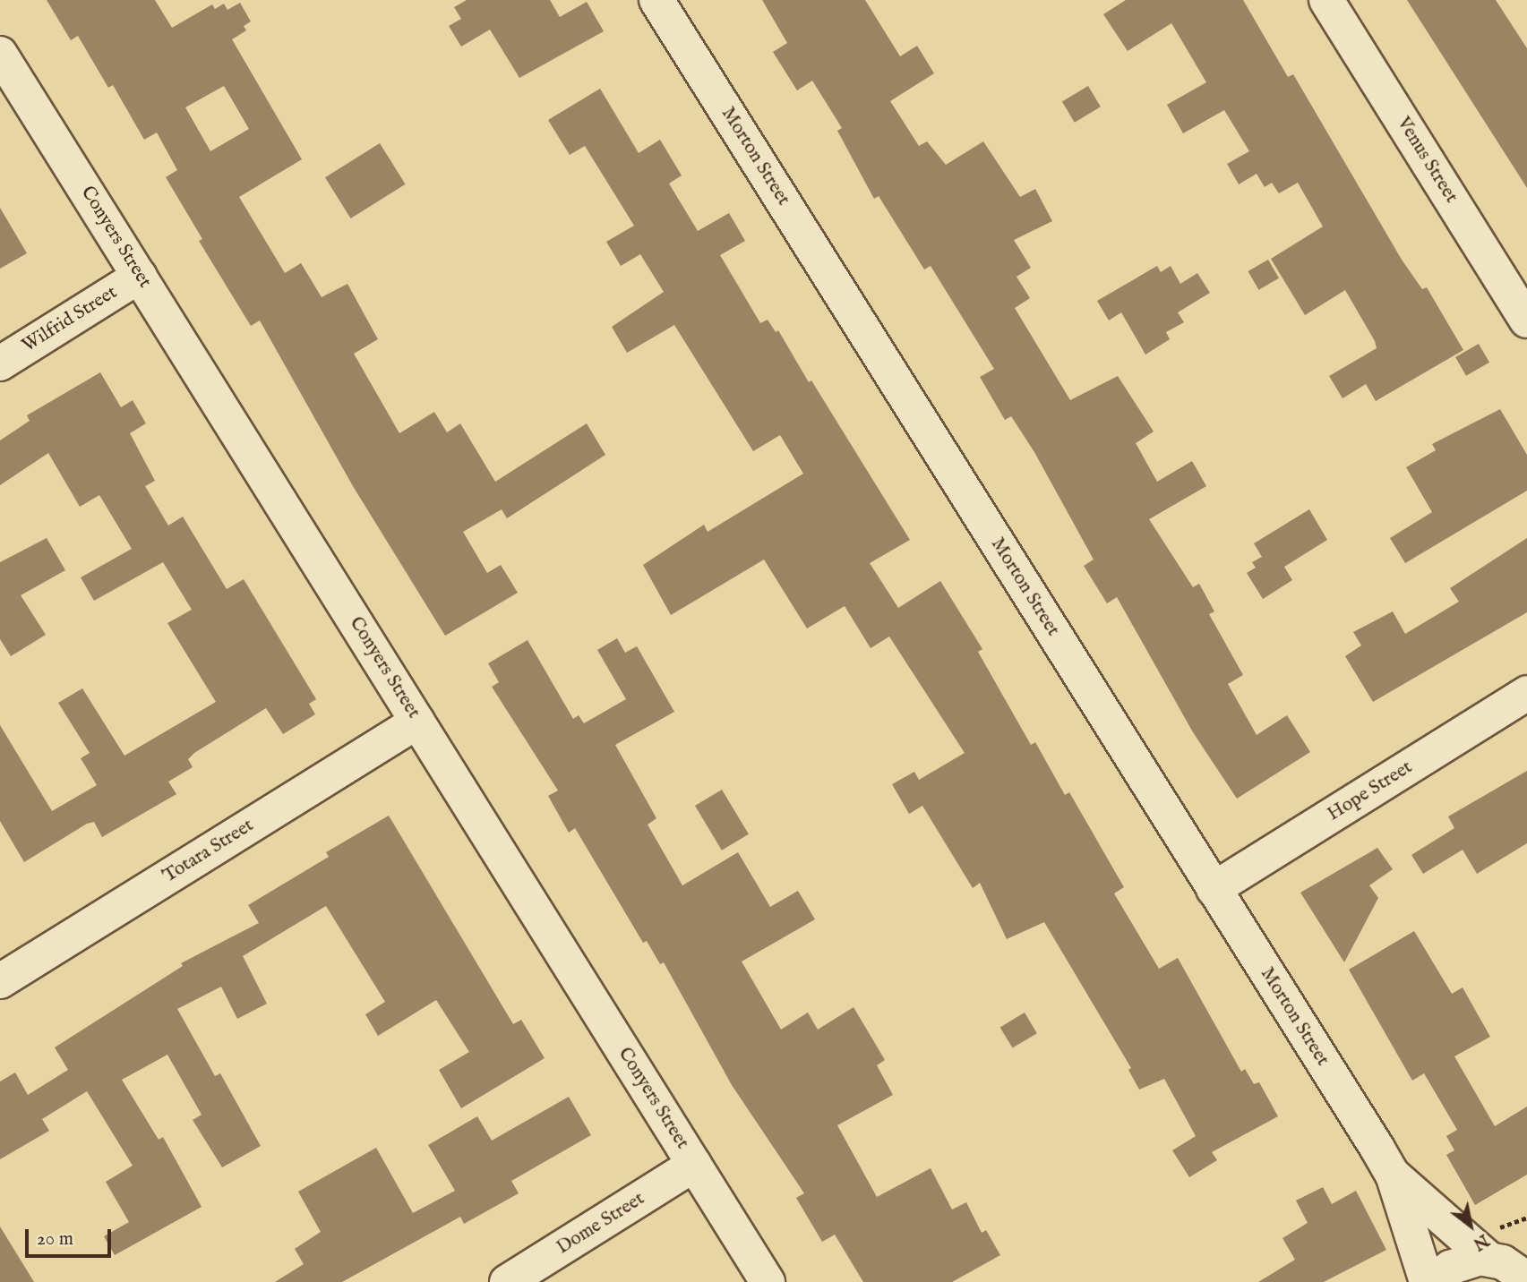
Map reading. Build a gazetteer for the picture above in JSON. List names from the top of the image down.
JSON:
{
  "streets": {
    "street": [
      "Morton Street",
      "Venus Street",
      "Conyers Street",
      "Wilfrid Street",
      "Hope Street",
      "Totara Street",
      "Dome Street"
    ]
  },
  "crossings": [
    ["Morton Street", "Hope Street"],
    ["Conyers Street", "Wilfrid Street"],
    ["Conyers Street", "Totara Street"],
    ["Conyers Street", "Dome Street"]
  ],
  "scale_bar": "20 m",
  "north": "bottom right"
}
